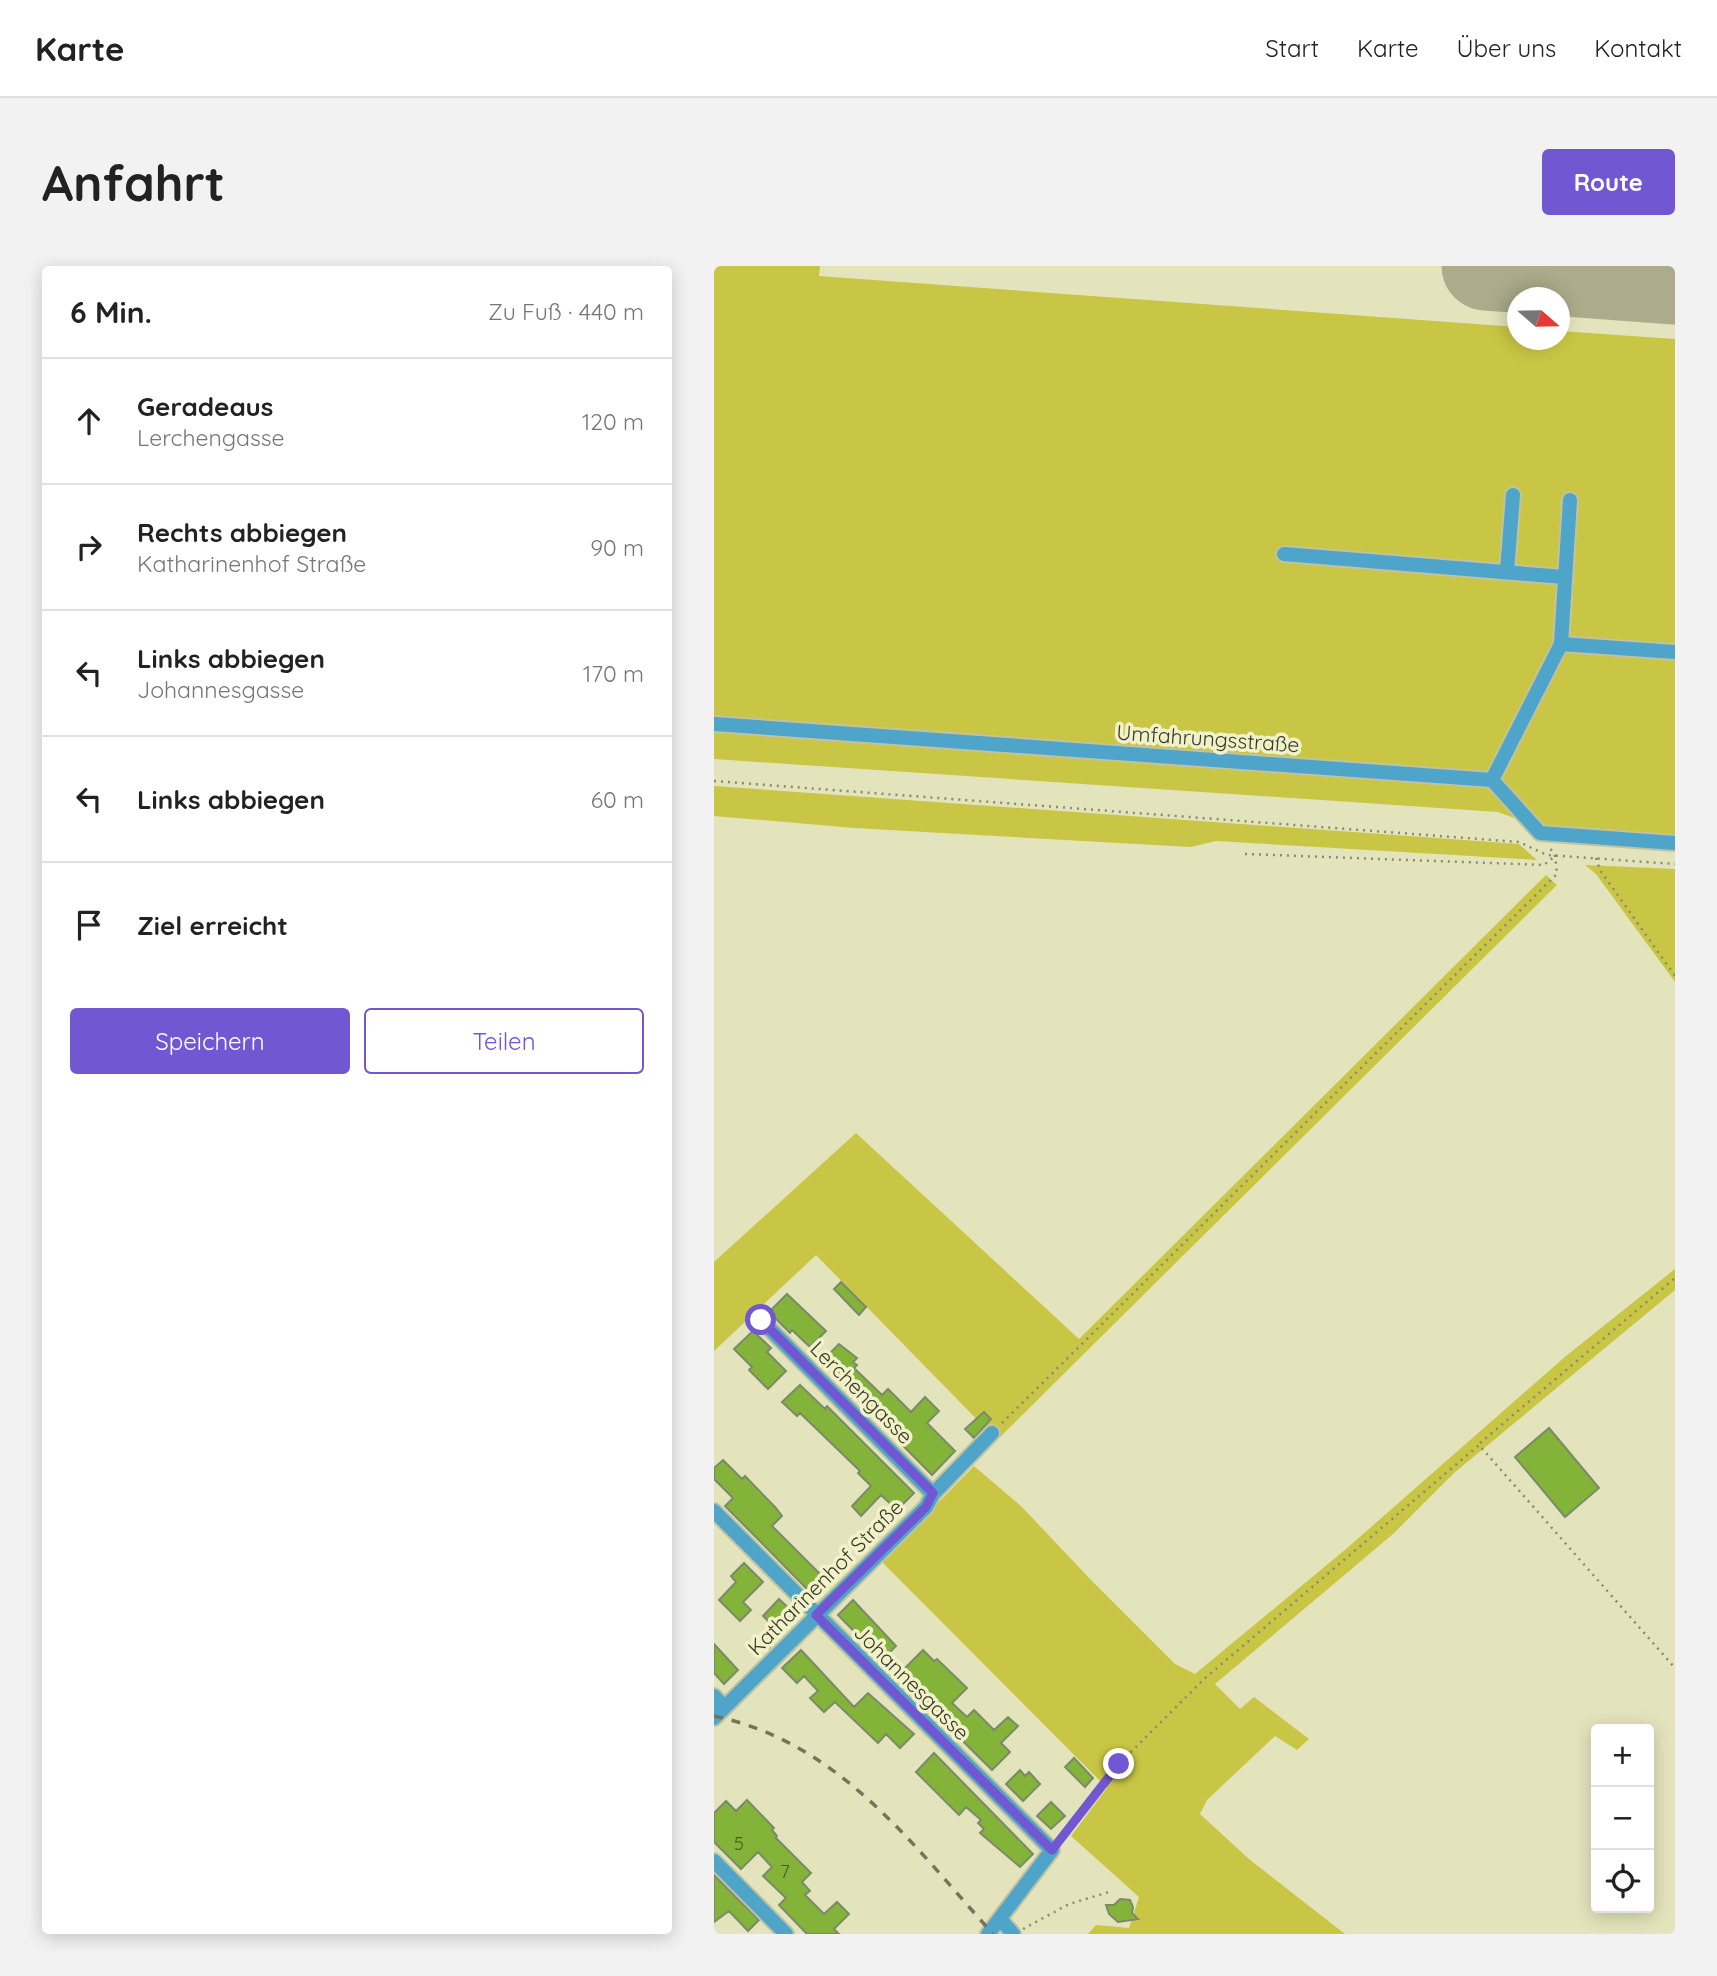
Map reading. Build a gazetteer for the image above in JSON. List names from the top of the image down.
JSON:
{
  "streets": {
    "street": [
      "Umfahrungsstraße",
      "Lerchengasse",
      "Katharinenhof Straße",
      "Johannesgasse"
    ]
  },
  "crossings": [
    ["Lerchengasse", "Katharinenhof Straße"],
    ["Katharinenhof Straße", "Johannesgasse"]
  ],
  "house_numbers": ["5", "7"],
  "north": "right",
  "page": {
    "header": "Karte",
    "nav": [
      "Start",
      "Karte",
      "Über uns",
      "Kontakt"
    ],
    "buttons": [
      "Route",
      ["Speichern", "Teilen"]
    ],
    "title": "Anfahrt",
    "heading": ["6 Min.", "Zu Fuß · 440 m"],
    "list": [
      ["Geradeaus", "Lerchengasse", "120 m"],
      ["Rechts abbiegen", "Katharinenhof Straße", "90 m"],
      ["Links abbiegen", "Johannesgasse", "170 m"],
      ["Links abbiegen", "60 m"],
      "Ziel erreicht"
    ],
    "map_buttons": ["+", "−"]
  }
}
